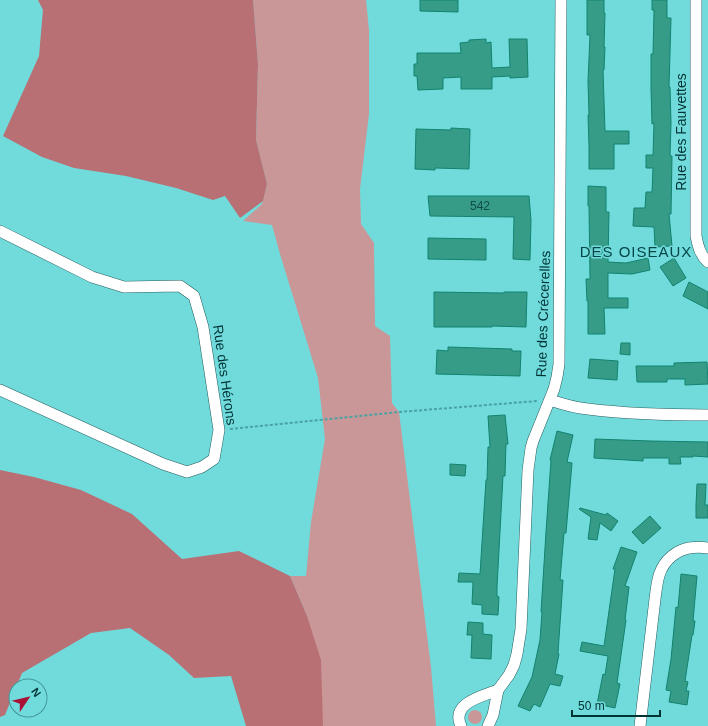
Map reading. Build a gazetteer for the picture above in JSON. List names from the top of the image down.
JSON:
{
  "streets": {
    "street": ["Rue des Fauvettes", "Rue des Crécerelles", "Rue des Hérons"]
  },
  "districts": ["DES OISEAUX"],
  "house_numbers": ["542"],
  "scale_bar": "50 m",
  "north": "top right"
}
